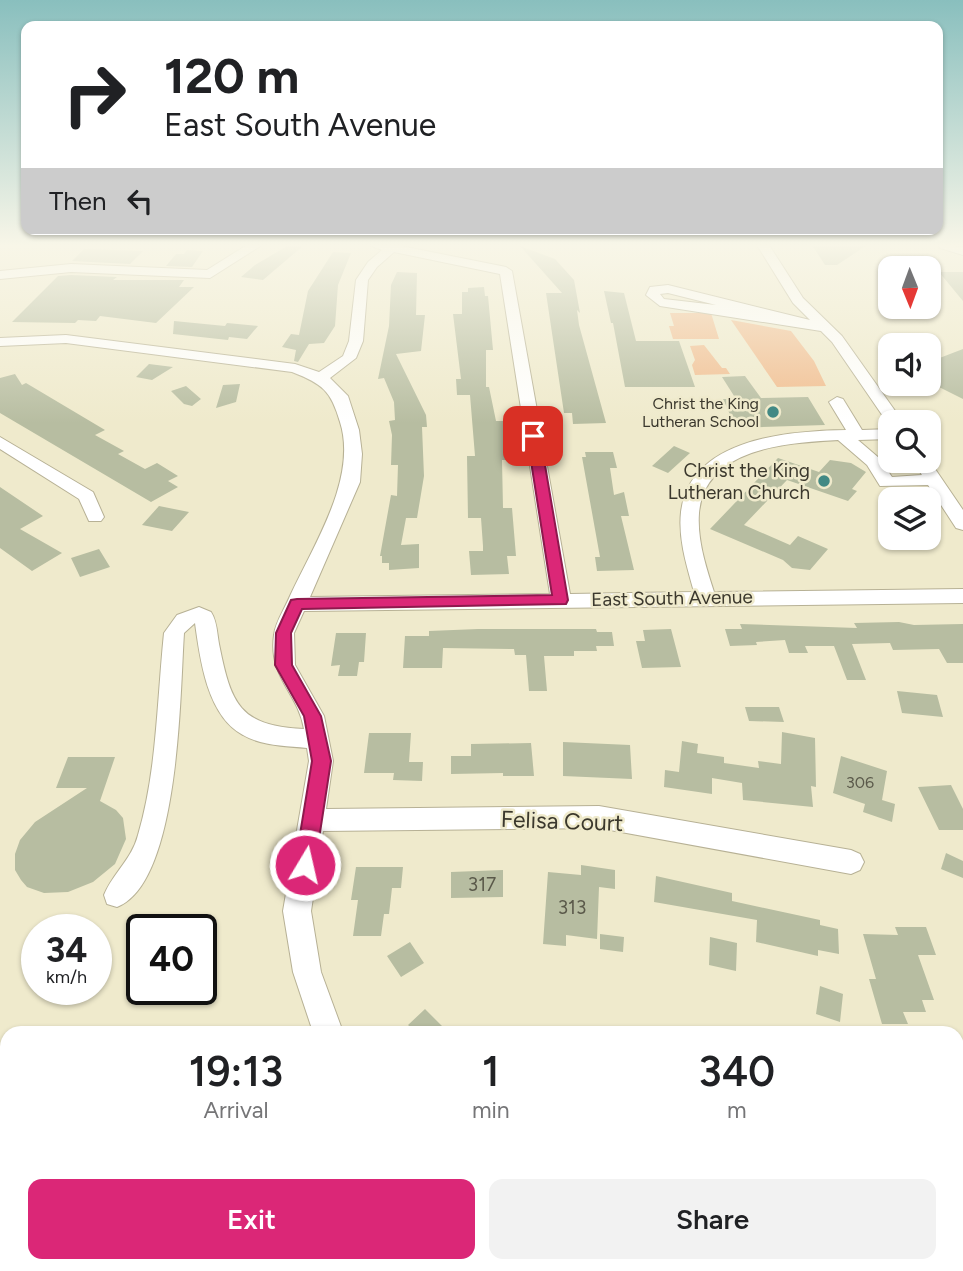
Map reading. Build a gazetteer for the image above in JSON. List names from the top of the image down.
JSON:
{
  "streets": {
    "street": ["East South Avenue", "Felisa Court"]
  },
  "places": ["Christ the King Lutheran School", "Christ the King Lutheran Church"],
  "house_numbers": ["306", "317", "313"],
  "north": "bottom",
  "page": {
    "turn": ["120 m", "East South Avenue"],
    "then": "Then",
    "speed": "34 km/h",
    "limit": "40",
    "eta": [
      "19:13",
      "Arrival",
      "1",
      "min",
      "340",
      "m"
    ],
    "buttons": ["Exit", "Share"]
  }
}
